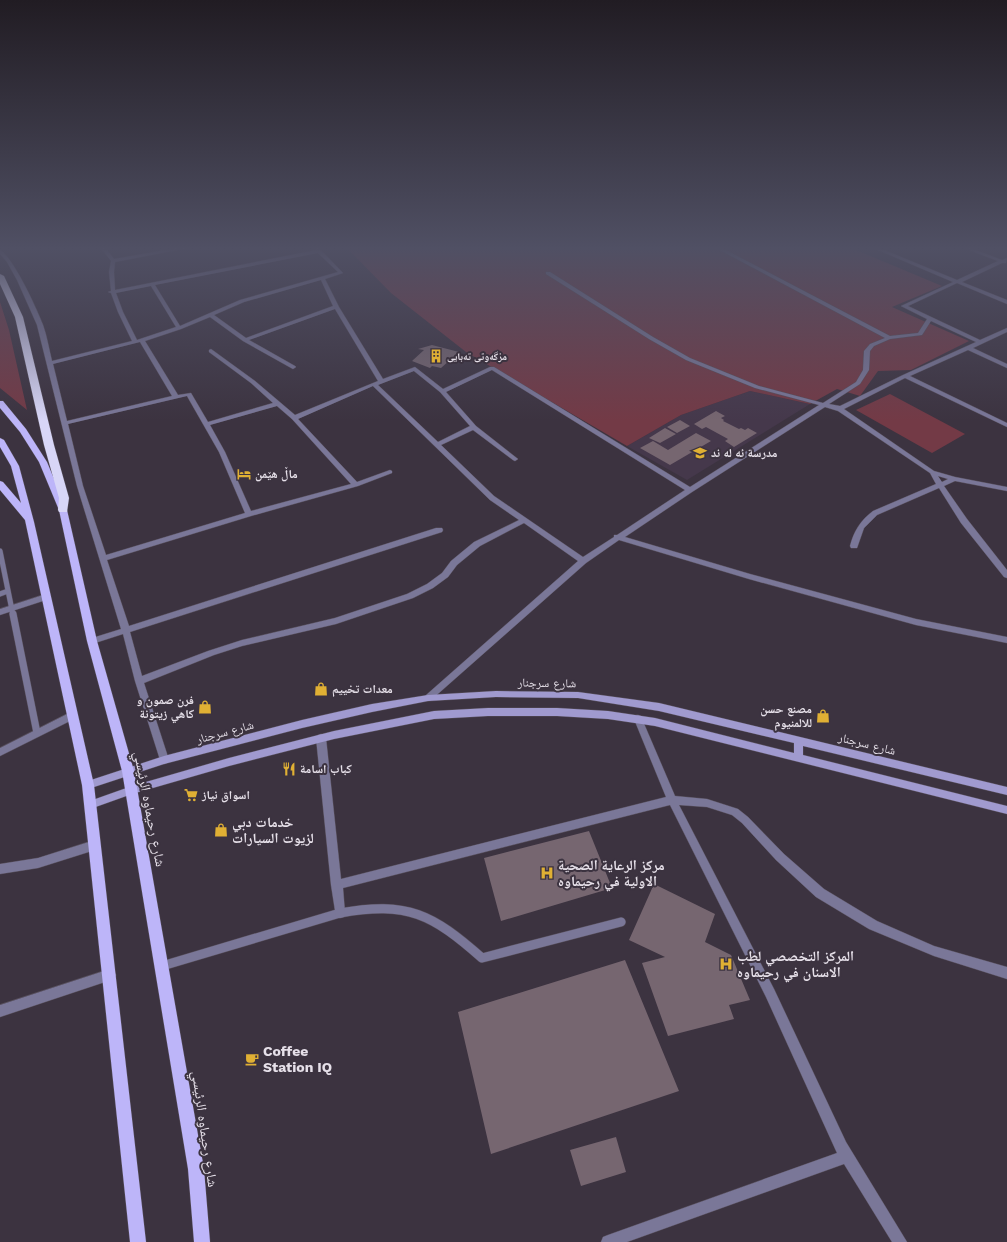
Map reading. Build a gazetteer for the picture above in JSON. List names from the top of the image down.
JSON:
{
  "streets": {
    "main road": ["شارع رحيماوه الرئيسي"],
    "street": ["شارع سرجنار"]
  },
  "crossings": [
    ["شارع سرجنار", "شارع رحيماوه الرئيسي"]
  ],
  "places": {
    "building": ["مزگەوتی تەبایی"],
    "school or university": ["مدرسة ئه له ند"],
    "hotel": ["ماڵ هێمن"],
    "shop": [
      "معدات تخييم",
      "فرن صمون و كاهي زيتونة",
      "مصنع حسن للالمنيوم",
      "خدمات دبي لزيوت السيارات"
    ],
    "restaurant": ["كباب اسامة"],
    "supermarket": ["اسواق نياز"],
    "hospital": ["مركز الرعاية الصحیة الاولية في رحيماوه", "المركز التخصصي لطب الاسنان في رحيماوه"],
    "cafe": ["Coffee Station IQ"]
  }
}
